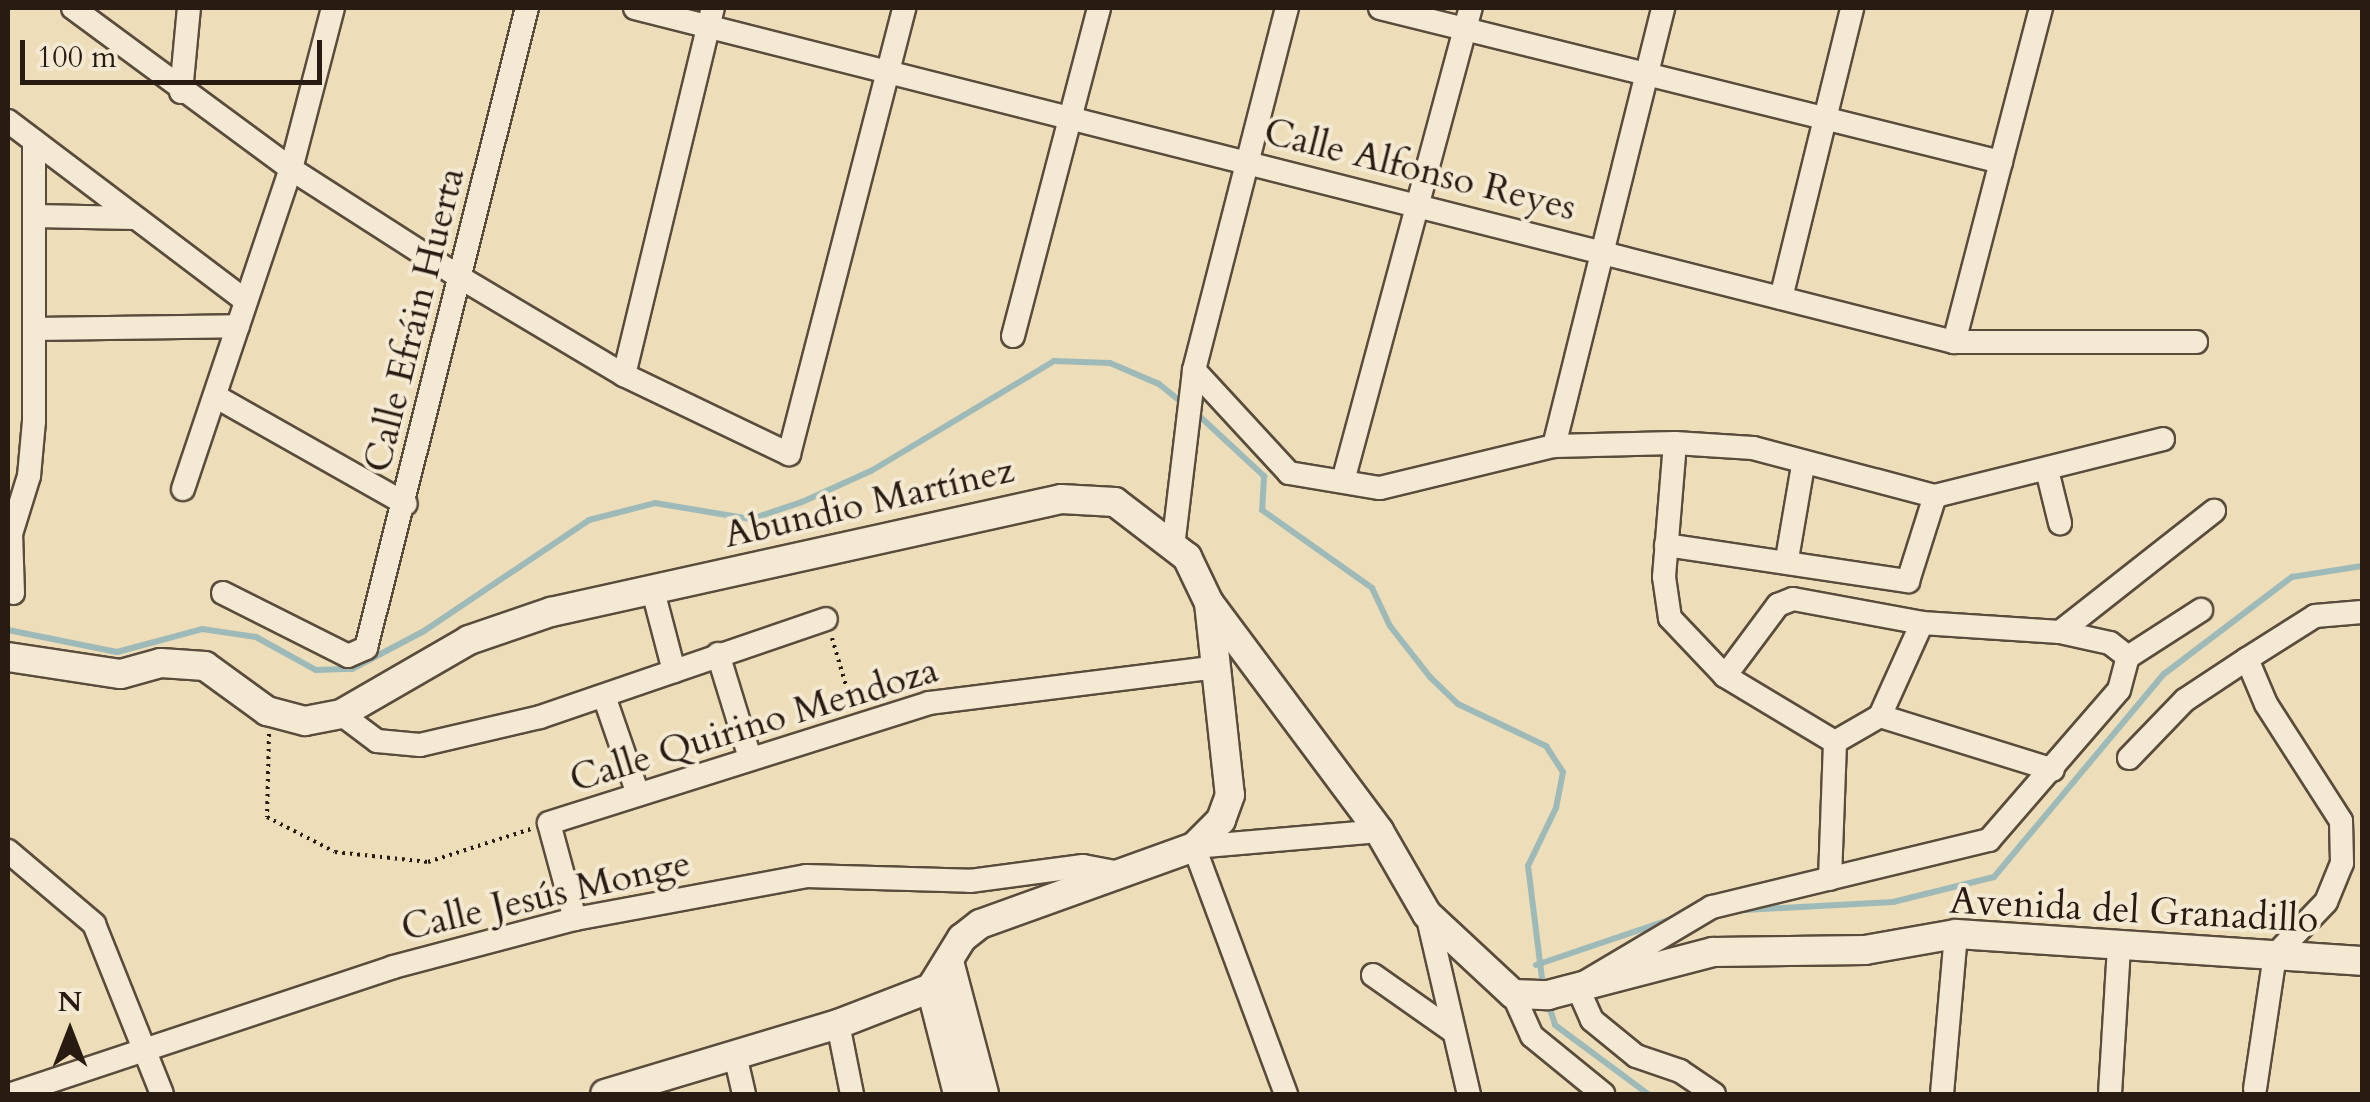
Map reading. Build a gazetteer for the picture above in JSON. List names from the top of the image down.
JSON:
{
  "streets": {
    "street": [
      "Calle Alfonso Reyes",
      "Calle Efráin Huerta",
      "Abundio Martínez",
      "Calle Quirino Mendoza",
      "Calle Jesús Monge",
      "Avenida del Granadillo"
    ]
  },
  "crossings": [
    ["Abundio Martínez", "Calle Quirino Mendoza"]
  ],
  "scale_bar": "100 m",
  "north": "top"
}
